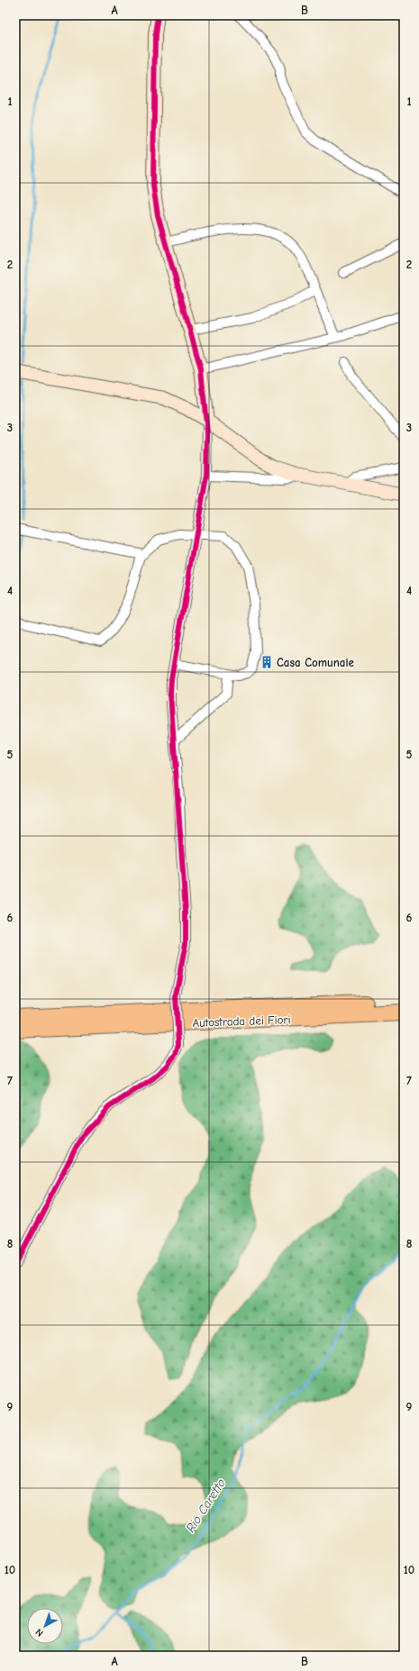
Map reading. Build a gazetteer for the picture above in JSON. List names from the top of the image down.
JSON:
{
  "streets": {
    "highway": ["Autostrada dei Fiori"]
  },
  "water": ["Rio Caretto"],
  "places": {
    "building": ["Casa Comunale"]
  },
  "north": "bottom left",
  "grid": {
    "columns": ["A", "B"],
    "rows": [
      "1",
      "2",
      "3",
      "4",
      "5",
      "6",
      "7",
      "8",
      "9",
      "10"
    ]
  }
}
